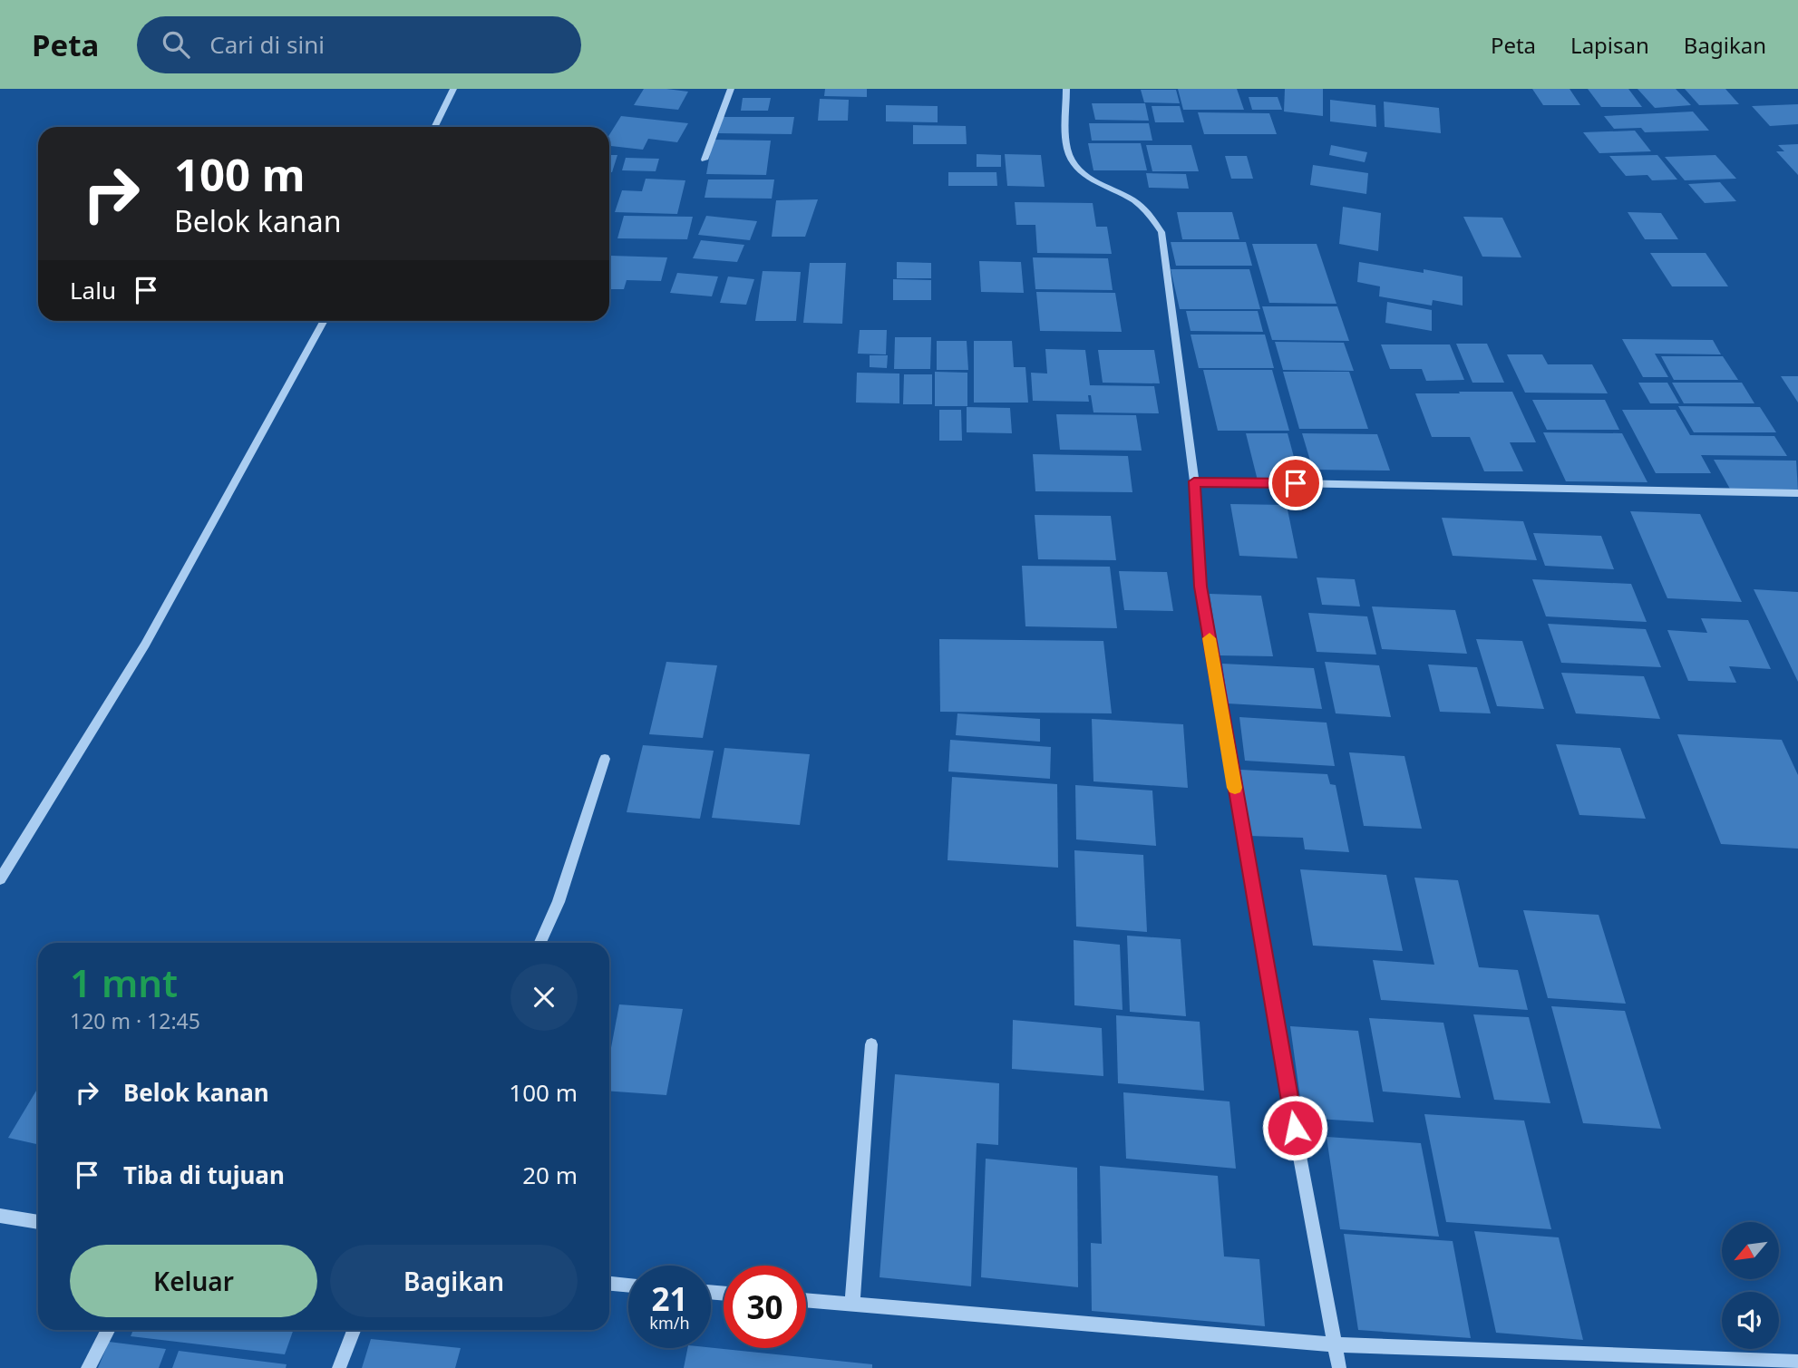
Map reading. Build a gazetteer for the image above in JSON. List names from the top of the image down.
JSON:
{
  "north": "bottom left",
  "page": {
    "header": "Peta",
    "search": "Cari di sini",
    "nav": ["Peta", "Lapisan", "Bagikan"],
    "turn": ["100 m", "Belok kanan"],
    "then": "Lalu",
    "heading": ["1 mnt", "120 m · 12:45"],
    "list": [
      {
        "name": "Belok kanan",
        "value": "100 m"
      },
      {
        "name": "Tiba di tujuan",
        "value": "20 m"
      }
    ],
    "buttons": ["Keluar", "Bagikan"],
    "speed": "21 km/h",
    "limit": "30"
  }
}
